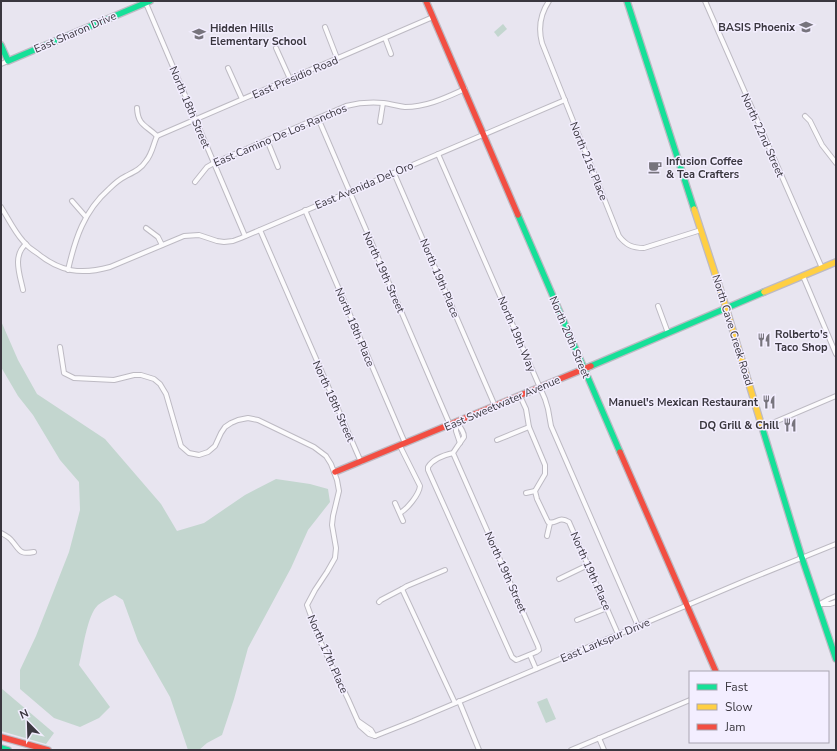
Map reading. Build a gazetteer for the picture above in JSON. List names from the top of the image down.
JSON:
{
  "streets": {
    "street": [
      "East Sharon Drive",
      "East Presidio Road",
      "North 18th Street",
      "East Camino De Los Ranchos",
      "North 22nd Street",
      "North 21st Place",
      "East Avenida Del Oro",
      "North 19th Street",
      "North 19th Place",
      "North 18th Place",
      "North Cave Creek Road",
      "North 19th Way",
      "North 20th Street",
      "East Sweetwater Avenue",
      "East Larkspur Drive",
      "North 17th Place"
    ]
  },
  "crossings": [
    ["East Sharon Drive", "North 18th Street"],
    ["East Presidio Road", "North 18th Street"],
    ["East Presidio Road", "North 20th Street"],
    ["North 18th Street", "East Camino De Los Ranchos"],
    ["North 18th Street", "East Avenida Del Oro"],
    ["North 18th Street", "East Sweetwater Avenue"],
    ["East Camino De Los Ranchos", "North 19th Street"],
    ["East Camino De Los Ranchos", "North 20th Street"],
    ["North 22nd Street", "East Sweetwater Avenue"],
    ["North 21st Place", "East Avenida Del Oro"],
    ["North 21st Place", "North Cave Creek Road"],
    ["East Avenida Del Oro", "North 19th Street"],
    ["East Avenida Del Oro", "North 19th Place"],
    ["East Avenida Del Oro", "North 18th Place"],
    ["East Avenida Del Oro", "North 19th Way"],
    ["East Avenida Del Oro", "North 20th Street"],
    ["North 19th Street", "East Sweetwater Avenue"],
    ["North 19th Place", "East Sweetwater Avenue"],
    ["North 19th Place", "East Larkspur Drive"],
    ["North 18th Place", "East Sweetwater Avenue"],
    ["North Cave Creek Road", "East Sweetwater Avenue"],
    ["North Cave Creek Road", "East Larkspur Drive"],
    ["North 19th Way", "East Sweetwater Avenue"],
    ["North 19th Way", "East Larkspur Drive"],
    ["North 20th Street", "East Sweetwater Avenue"],
    ["North 20th Street", "East Larkspur Drive"],
    ["East Sweetwater Avenue", "North 17th Place"],
    ["East Larkspur Drive", "North 17th Place"]
  ],
  "places": {
    "school or university": ["BASIS Phoenix", "Hidden Hills Elementary School"],
    "cafe": ["Infusion Coffee & Tea Crafters"],
    "restaurant": ["Rolberto's Taco Shop", "Manuel's Mexican Restaurant", "DQ Grill & Chill"]
  },
  "legend": ["Fast", "Slow", "Jam"],
  "north": "top left"
}
